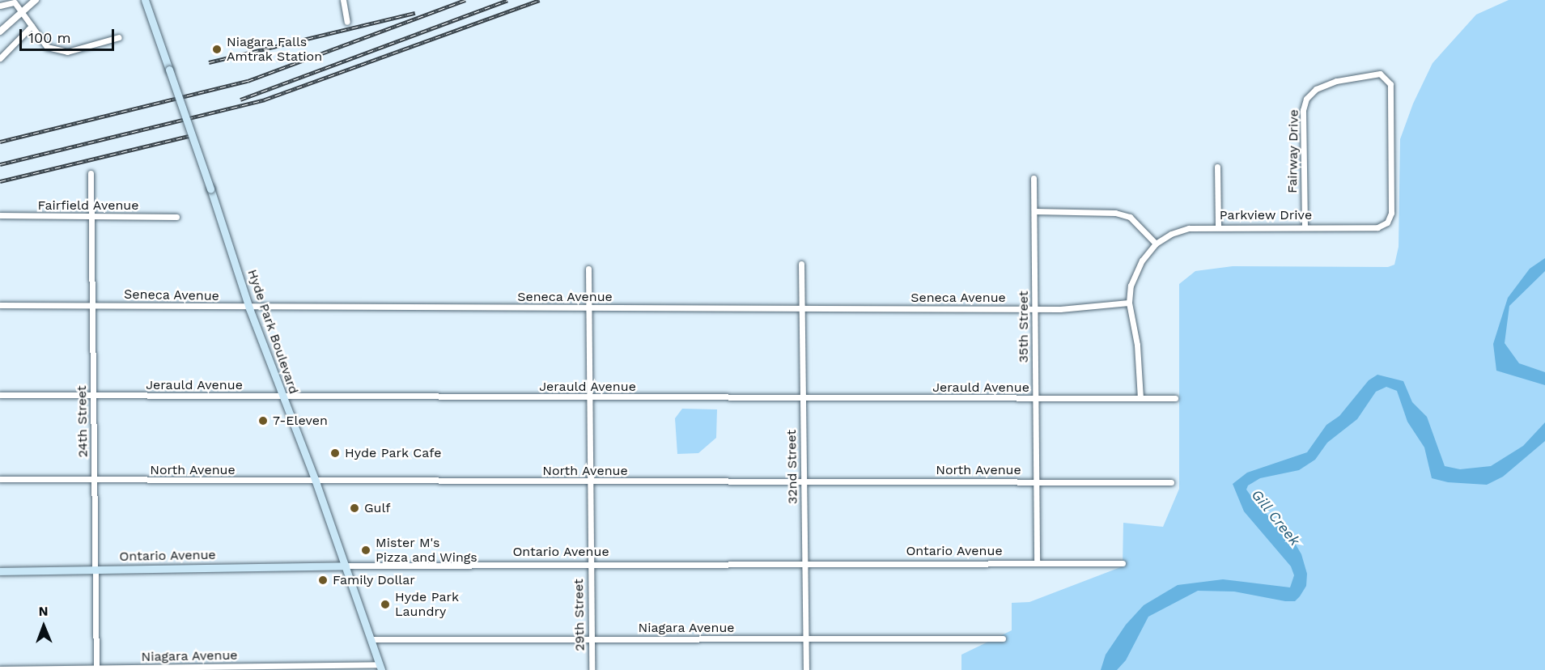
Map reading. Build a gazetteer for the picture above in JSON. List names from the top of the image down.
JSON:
{
  "streets": {
    "main road": ["Hyde Park Boulevard", "Ontario Avenue"],
    "street": [
      "Fairway Drive",
      "Fairfield Avenue",
      "Parkview Drive",
      "Seneca Avenue",
      "35th Street",
      "Jerauld Avenue",
      "24th Street",
      "32nd Street",
      "North Avenue",
      "29th Street",
      "Niagara Avenue"
    ]
  },
  "crossings": [
    ["Fairway Drive", "Parkview Drive"],
    ["Fairfield Avenue", "24th Street"],
    ["Parkview Drive", "Seneca Avenue"],
    ["Parkview Drive", "Jerauld Avenue"],
    ["Seneca Avenue", "35th Street"],
    ["Seneca Avenue", "Hyde Park Boulevard"],
    ["Seneca Avenue", "24th Street"],
    ["Seneca Avenue", "32nd Street"],
    ["Seneca Avenue", "29th Street"],
    ["35th Street", "Jerauld Avenue"],
    ["35th Street", "North Avenue"],
    ["35th Street", "Ontario Avenue"],
    ["Hyde Park Boulevard", "Jerauld Avenue"],
    ["Hyde Park Boulevard", "North Avenue"],
    ["Hyde Park Boulevard", "Ontario Avenue"],
    ["Hyde Park Boulevard", "Niagara Avenue"],
    ["Jerauld Avenue", "24th Street"],
    ["Jerauld Avenue", "32nd Street"],
    ["Jerauld Avenue", "29th Street"],
    ["24th Street", "North Avenue"],
    ["24th Street", "Ontario Avenue"],
    ["24th Street", "Niagara Avenue"],
    ["32nd Street", "North Avenue"],
    ["32nd Street", "Ontario Avenue"],
    ["32nd Street", "Niagara Avenue"],
    ["North Avenue", "29th Street"],
    ["Ontario Avenue", "29th Street"],
    ["29th Street", "Niagara Avenue"]
  ],
  "water": ["Gill Creek"],
  "places": [
    "Niagara Falls Amtrak Station",
    "7-Eleven",
    "Hyde Park Cafe",
    "Gulf",
    "Mister M's Pizza and Wings",
    "Family Dollar",
    "Hyde Park Laundry"
  ],
  "scale_bar": "100 m",
  "north": "top"
}
